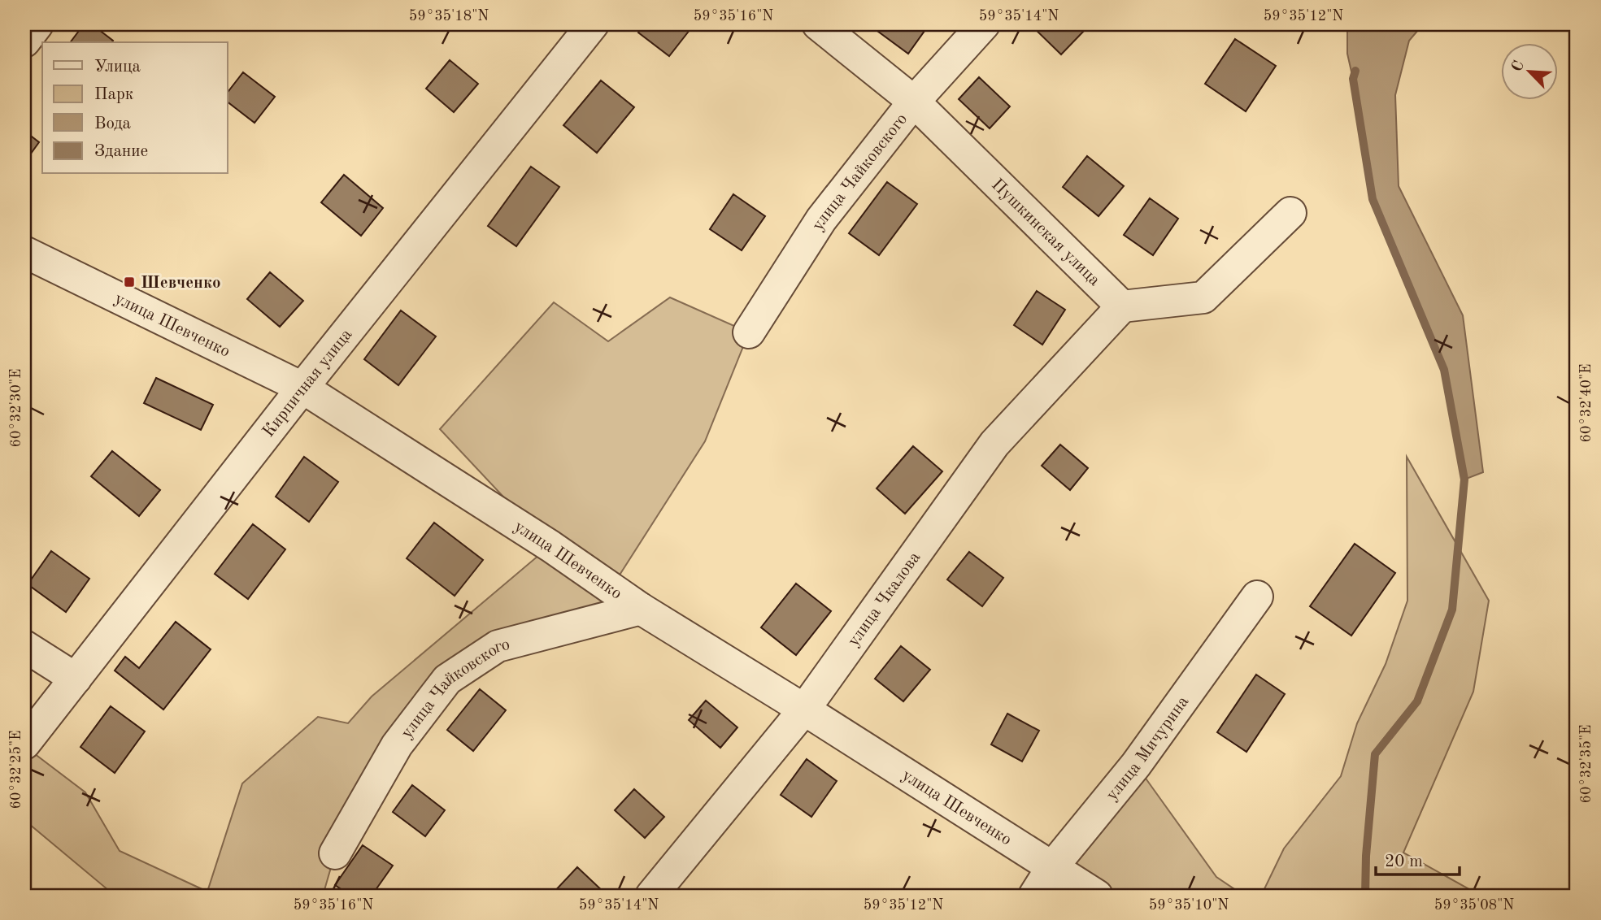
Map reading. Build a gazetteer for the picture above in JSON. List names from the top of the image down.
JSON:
{
  "streets": {
    "street": [
      "улица Чайковского",
      "Пушкинская улица",
      "улица Шевченко",
      "Кирпичная улица",
      "улица Чкалова",
      "улица Мичурина"
    ]
  },
  "crossings": [
    ["улица Чайковского", "Пушкинская улица"],
    ["улица Чайковского", "улица Шевченко"],
    ["Пушкинская улица", "улица Чкалова"],
    ["улица Шевченко", "Кирпичная улица"],
    ["улица Шевченко", "улица Чкалова"],
    ["улица Шевченко", "улица Мичурина"]
  ],
  "places": {
    "transit": ["Шевченко"]
  },
  "legend": [
    "Улица",
    "Парк",
    "Вода",
    "Здание"
  ],
  "scale_bar": "20 m",
  "north": "top left",
  "coordinates": [
    "59°35'18\"N",
    "59°35'16\"N",
    "59°35'14\"N",
    "59°35'12\"N",
    "60°32'40\"E",
    "60°32'30\"E",
    "60°32'35\"E",
    "60°32'25\"E",
    "59°35'10\"N",
    "59°35'08\"N"
  ]
}
